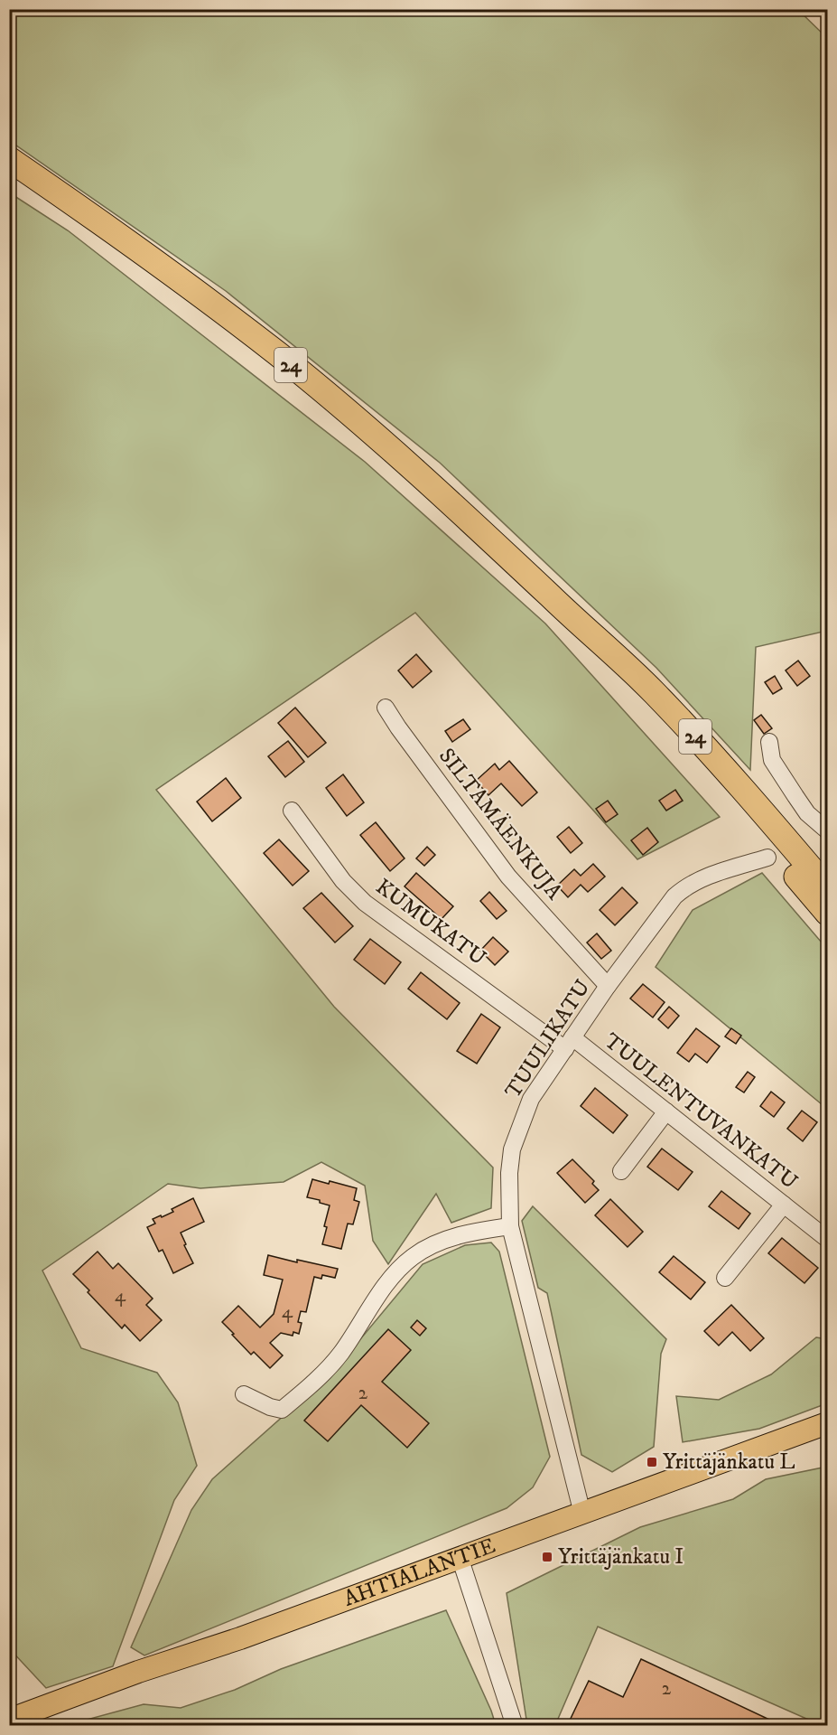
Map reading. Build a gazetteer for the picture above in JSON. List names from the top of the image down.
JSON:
{
  "streets": {
    "highway": ["24"],
    "main road": ["AHTIALANTIE"],
    "street": [
      "SILTAMÄENKUJA",
      "KUMUKATU",
      "TUULIKATU",
      "TUULENTUVANKATU"
    ]
  },
  "crossings": [
    ["SILTAMÄENKUJA", "TUULIKATU"],
    ["KUMUKATU", "TUULIKATU"],
    ["KUMUKATU", "TUULENTUVANKATU"],
    ["TUULIKATU", "TUULENTUVANKATU"],
    ["TUULIKATU", "AHTIALANTIE"]
  ],
  "places": {
    "transit": ["Yrittäjänkatu L", "Yrittäjänkatu I"]
  },
  "house_numbers": [
    "4",
    "4",
    "2",
    "2"
  ]
}
